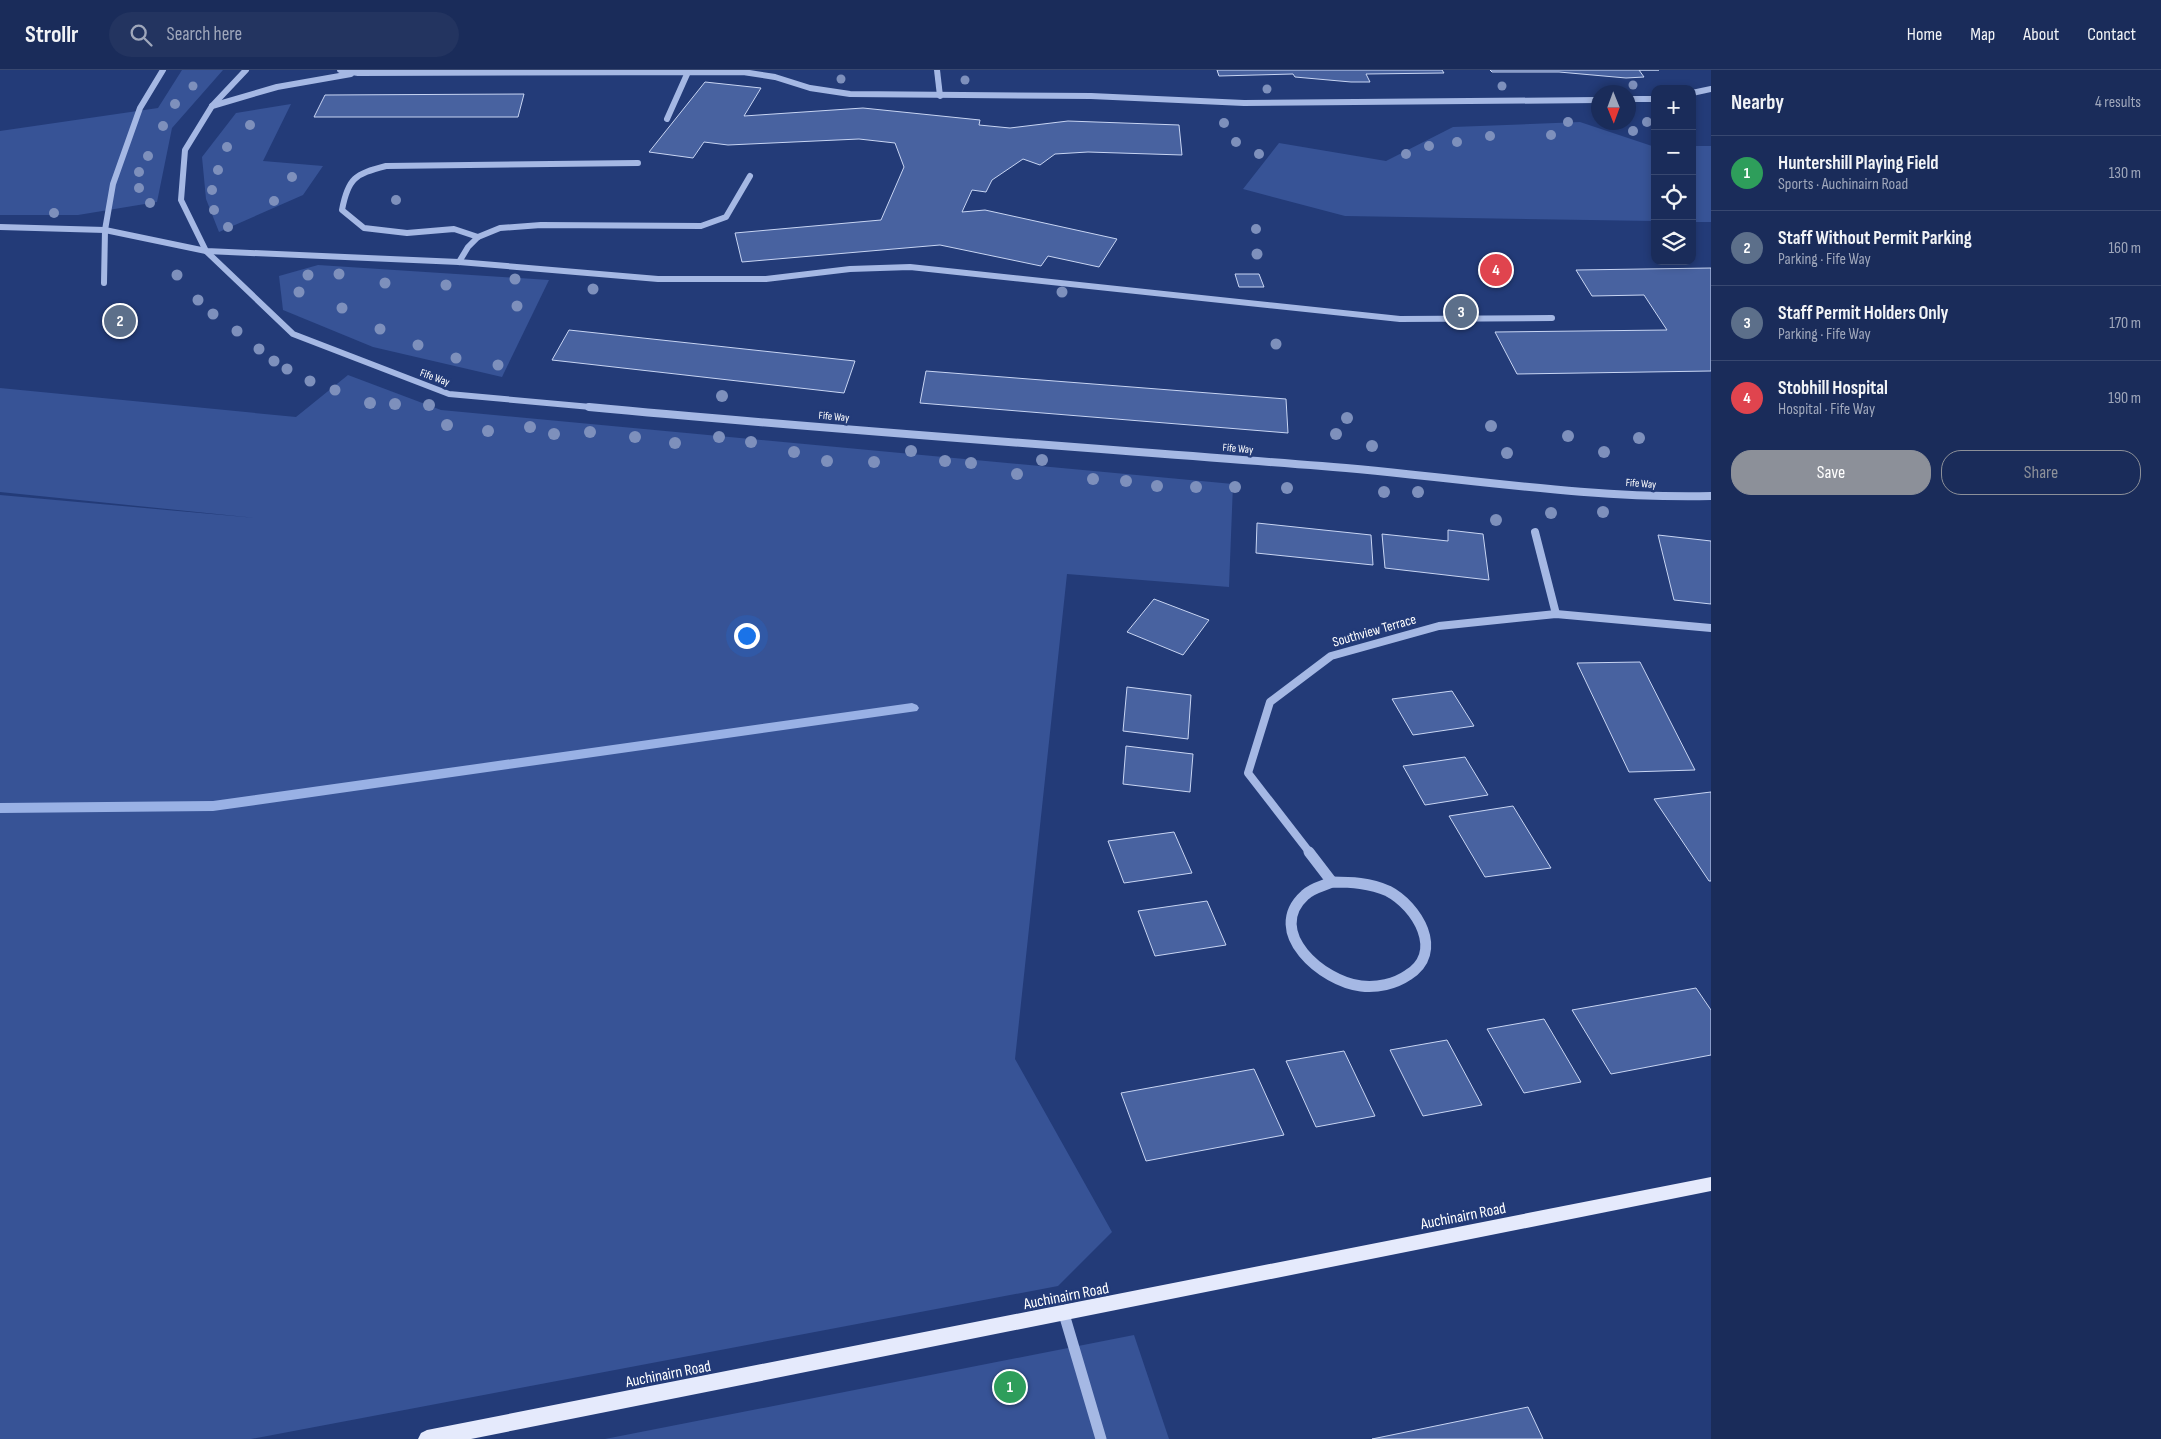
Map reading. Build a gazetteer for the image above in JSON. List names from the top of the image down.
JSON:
{
  "streets": {
    "main road": ["Auchinairn Road"],
    "street": ["Fife Way", "Southview Terrace"]
  },
  "north": "bottom",
  "page": {
    "header": "Strollr",
    "search": "Search here",
    "nav": [
      "Home",
      "Map",
      "About",
      "Contact"
    ],
    "heading": ["Nearby", "4 results"],
    "map_buttons": ["+", "−"],
    "list": [
      {
        "mark": "1",
        "name": "Huntershill Playing Field",
        "note": "Sports · Auchinairn Road",
        "value": "130 m"
      },
      {
        "mark": "2",
        "name": "Staff Without Permit Parking",
        "note": "Parking · Fife Way",
        "value": "160 m"
      },
      {
        "mark": "3",
        "name": "Staff Permit Holders Only",
        "note": "Parking · Fife Way",
        "value": "170 m"
      },
      {
        "mark": "4",
        "name": "Stobhill Hospital",
        "note": "Hospital · Fife Way",
        "value": "190 m"
      }
    ],
    "pins": [
      "4",
      "3",
      "2",
      "1"
    ],
    "buttons": ["Save", "Share"]
  }
}
